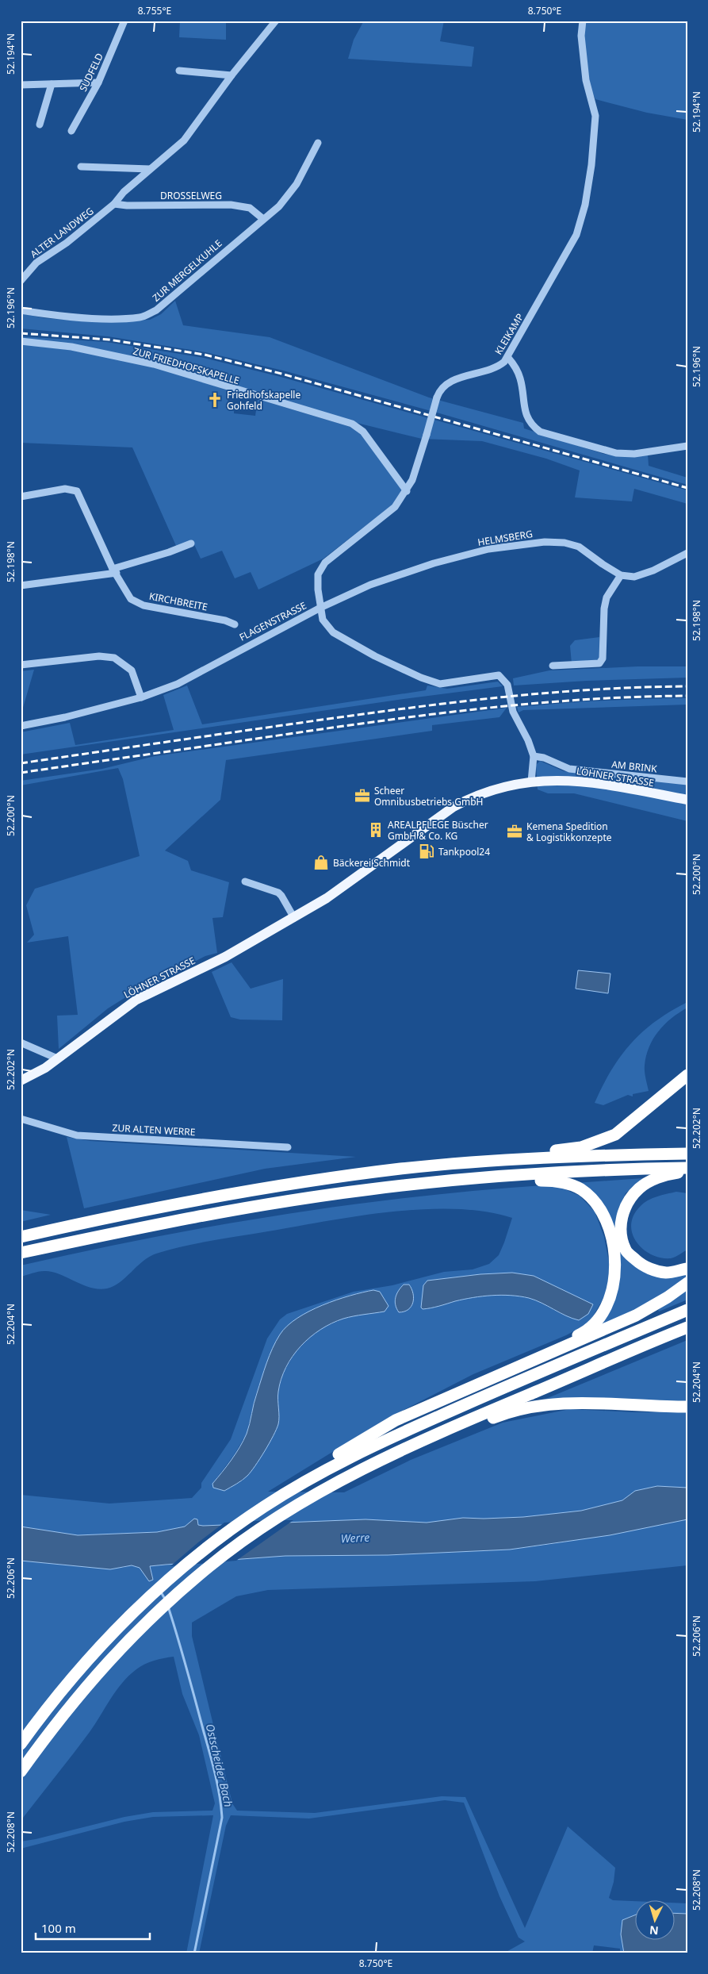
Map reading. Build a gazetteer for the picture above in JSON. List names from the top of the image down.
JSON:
{
  "streets": {
    "main road": ["LÖHNER STRASSE"],
    "street": [
      "SUDFELD",
      "DROSSELWEG",
      "ALTER LANDWEG",
      "ZUR MERGELKUHLE",
      "KLEIKAMP",
      "ZUR FRIEDHOFSKAPELLE",
      "HELMSBERG",
      "KIRCHBREITE",
      "FLAGENSTRASSE",
      "AM BRINK",
      "ZUR ALTEN WERRE"
    ]
  },
  "crossings": [
    ["DROSSELWEG", "ALTER LANDWEG"],
    ["DROSSELWEG", "ZUR MERGELKUHLE"],
    ["KLEIKAMP", "ZUR FRIEDHOFSKAPELLE"],
    ["KLEIKAMP", "HELMSBERG"],
    ["KLEIKAMP", "FLAGENSTRASSE"],
    ["HELMSBERG", "FLAGENSTRASSE"],
    ["FLAGENSTRASSE", "AM BRINK"],
    ["FLAGENSTRASSE", "LÖHNER STRASSE"]
  ],
  "water": ["Werre", "Ostscheider Bach"],
  "places": {
    "church": ["Friedhofskapelle Gohfeld"],
    "office": ["Scheer Omnibusbetriebs GmbH", "Kemena Spedition & Logistikkonzepte"],
    "building": ["AREALPFLEGE Büscher GmbH & Co. KG"],
    "fuel station": ["Tankpool24"],
    "shop": ["Bäckerei Schmidt"]
  },
  "scale_bar": "100 m",
  "north": "bottom",
  "coordinates": [
    "8.755°E",
    "8.750°E",
    "52.194°N",
    "52.196°N",
    "52.198°N",
    "52.200°N",
    "52.202°N",
    "52.204°N",
    "52.206°N",
    "52.208°N"
  ]
}
